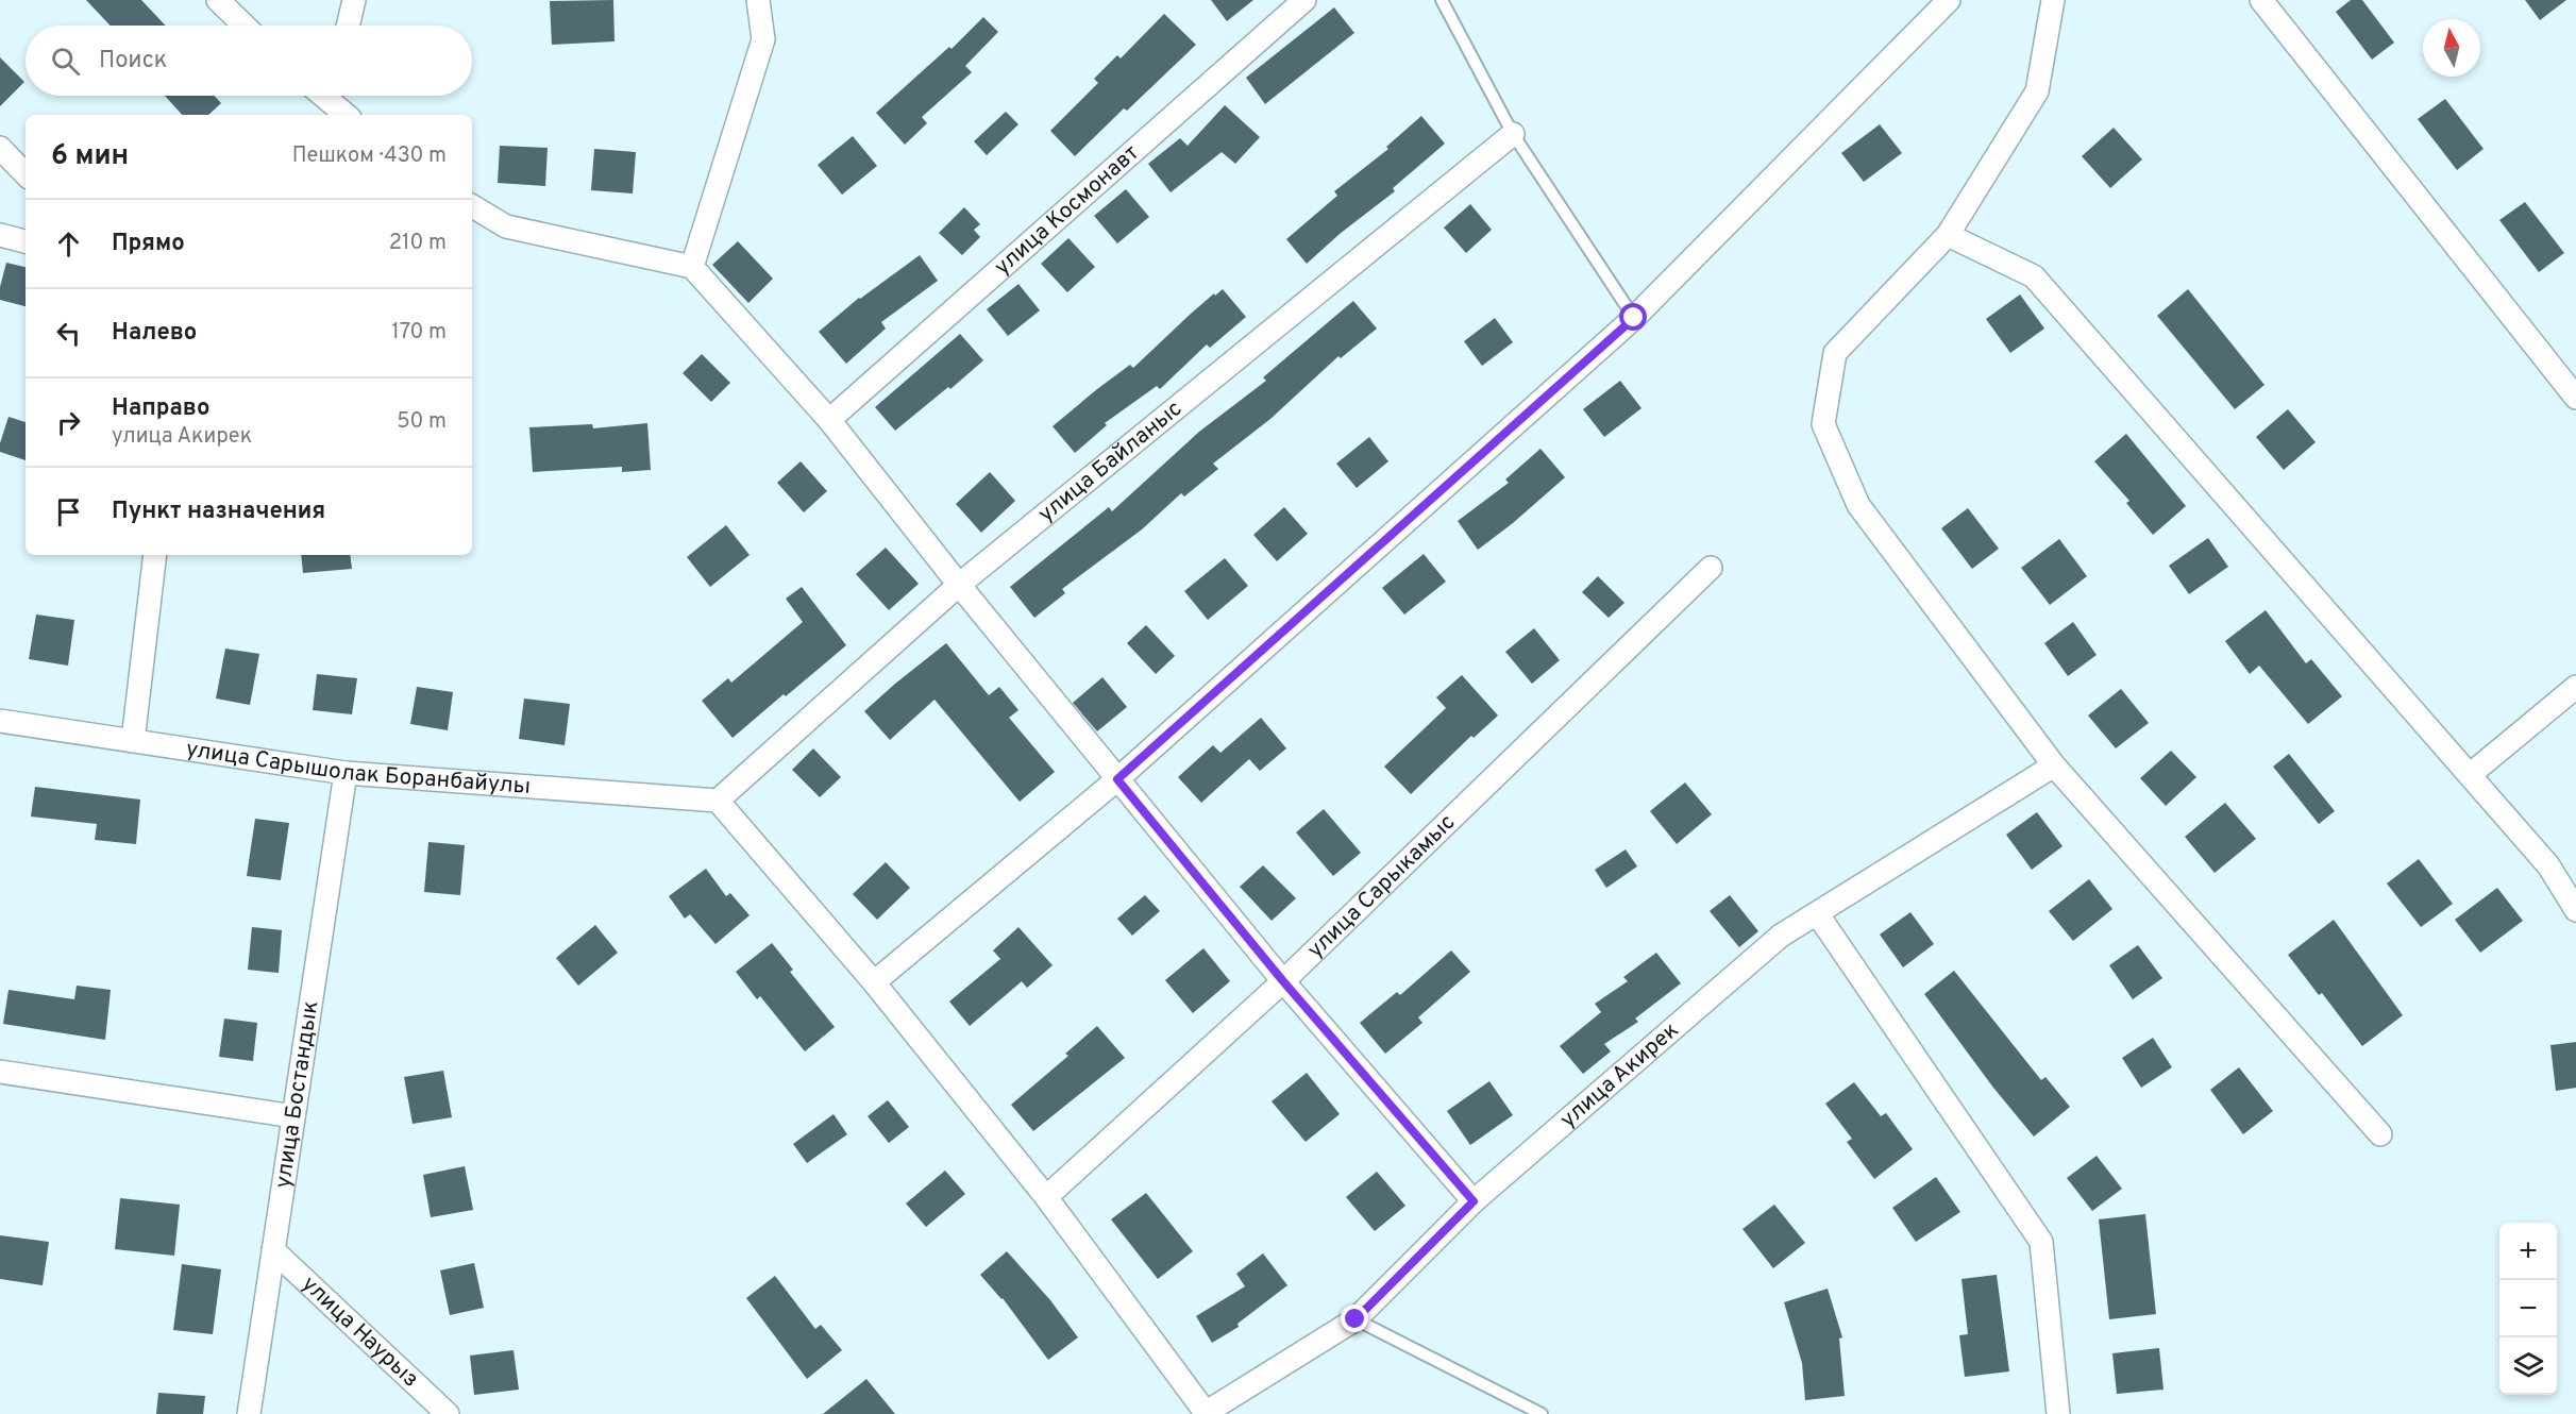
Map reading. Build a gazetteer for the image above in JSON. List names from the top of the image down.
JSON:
{
  "streets": {
    "street": [
      "улица Космонавт",
      "улица Байланыс",
      "улица Сарышолак Боранбайулы",
      "улица Сарыкамыс",
      "улица Акирек",
      "улица Бостандык",
      "улица Наурыз"
    ]
  },
  "crossings": [
    ["улица Байланыс", "улица Сарышолак Боранбайулы"],
    ["улица Сарышолак Боранбайулы", "улица Бостандык"],
    ["улица Бостандык", "улица Наурыз"]
  ],
  "north": "top",
  "page": {
    "search": "Поиск",
    "heading": ["6 мин", "Пешком · 430 m"],
    "list": [
      ["Прямо", "210 m"],
      ["Налево", "170 m"],
      ["Направо", "улица Акирек", "50 m"],
      "Пункт назначения"
    ],
    "map_buttons": ["+", "−"]
  }
}
